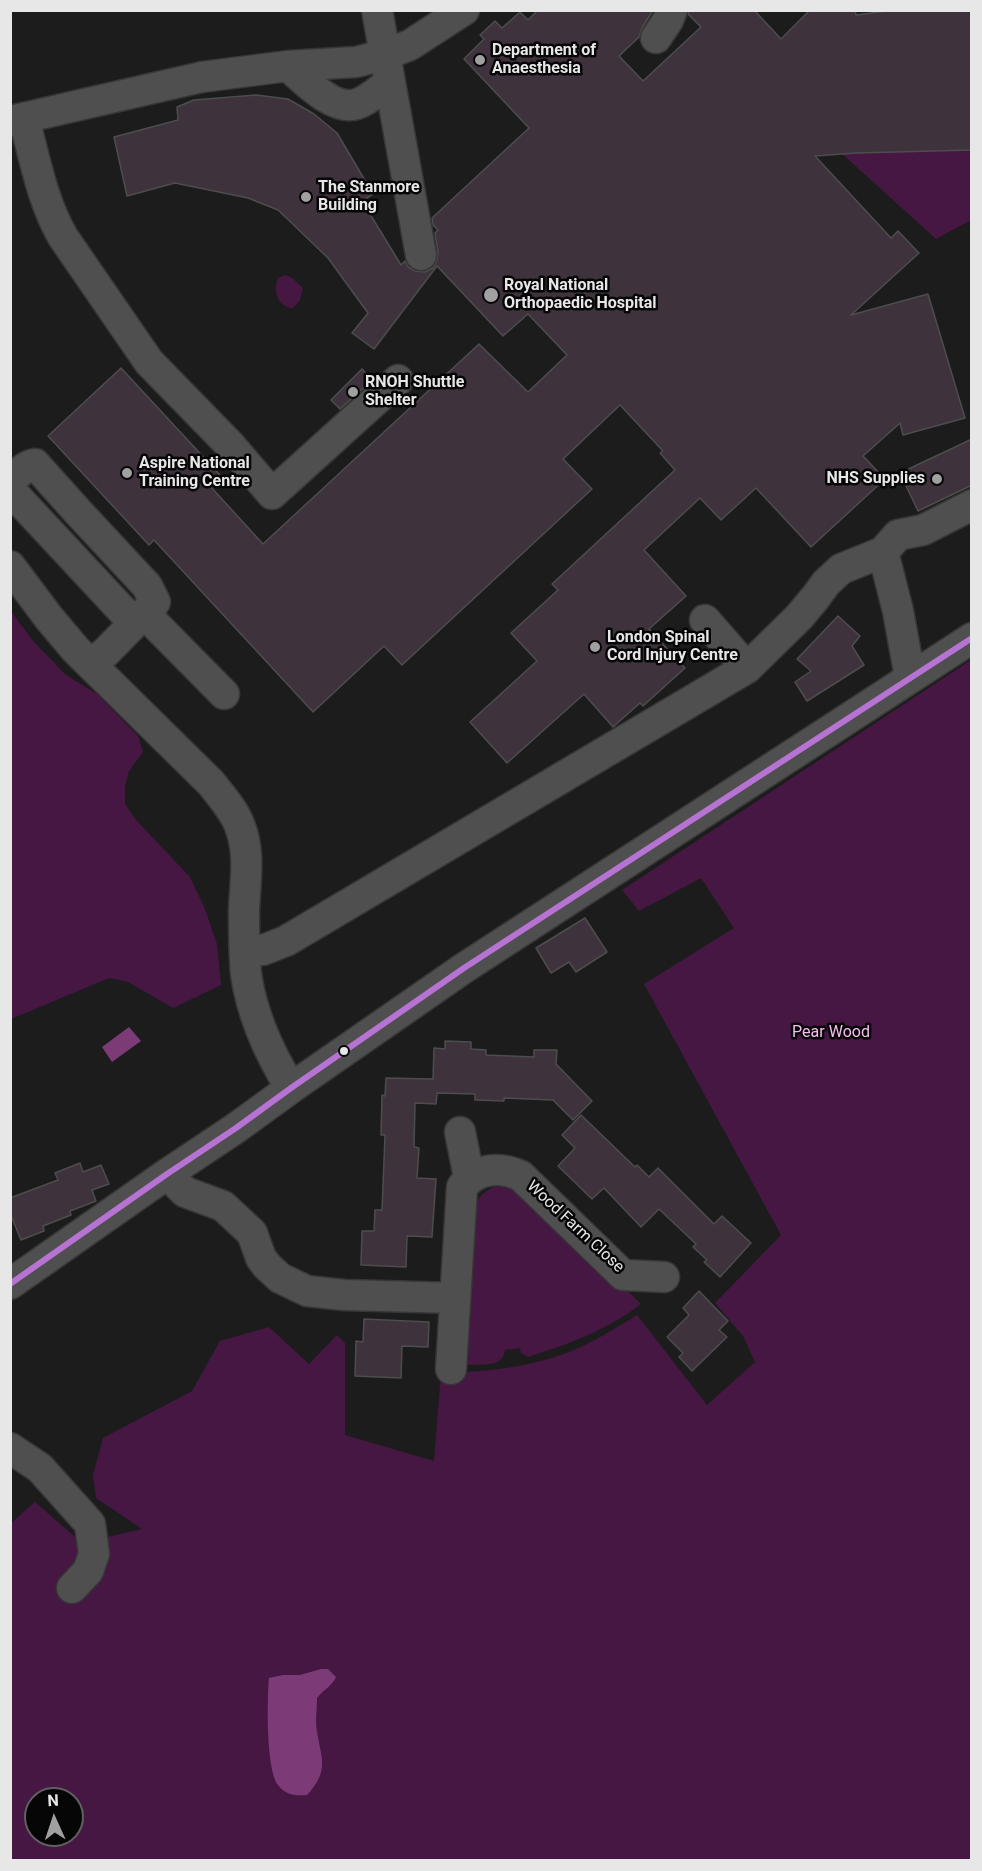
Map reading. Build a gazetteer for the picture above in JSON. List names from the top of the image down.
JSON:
{
  "streets": {
    "street": ["Wood Farm Close"]
  },
  "parks": ["Pear Wood"],
  "places": [
    "Department of Anaesthesia",
    "The Stanmore Building",
    "Royal National Orthopaedic Hospital",
    "RNOH Shuttle Shelter",
    "Aspire National Training Centre",
    "NHS Supplies",
    "London Spinal Cord Injury Centre"
  ],
  "north": "top"
}
